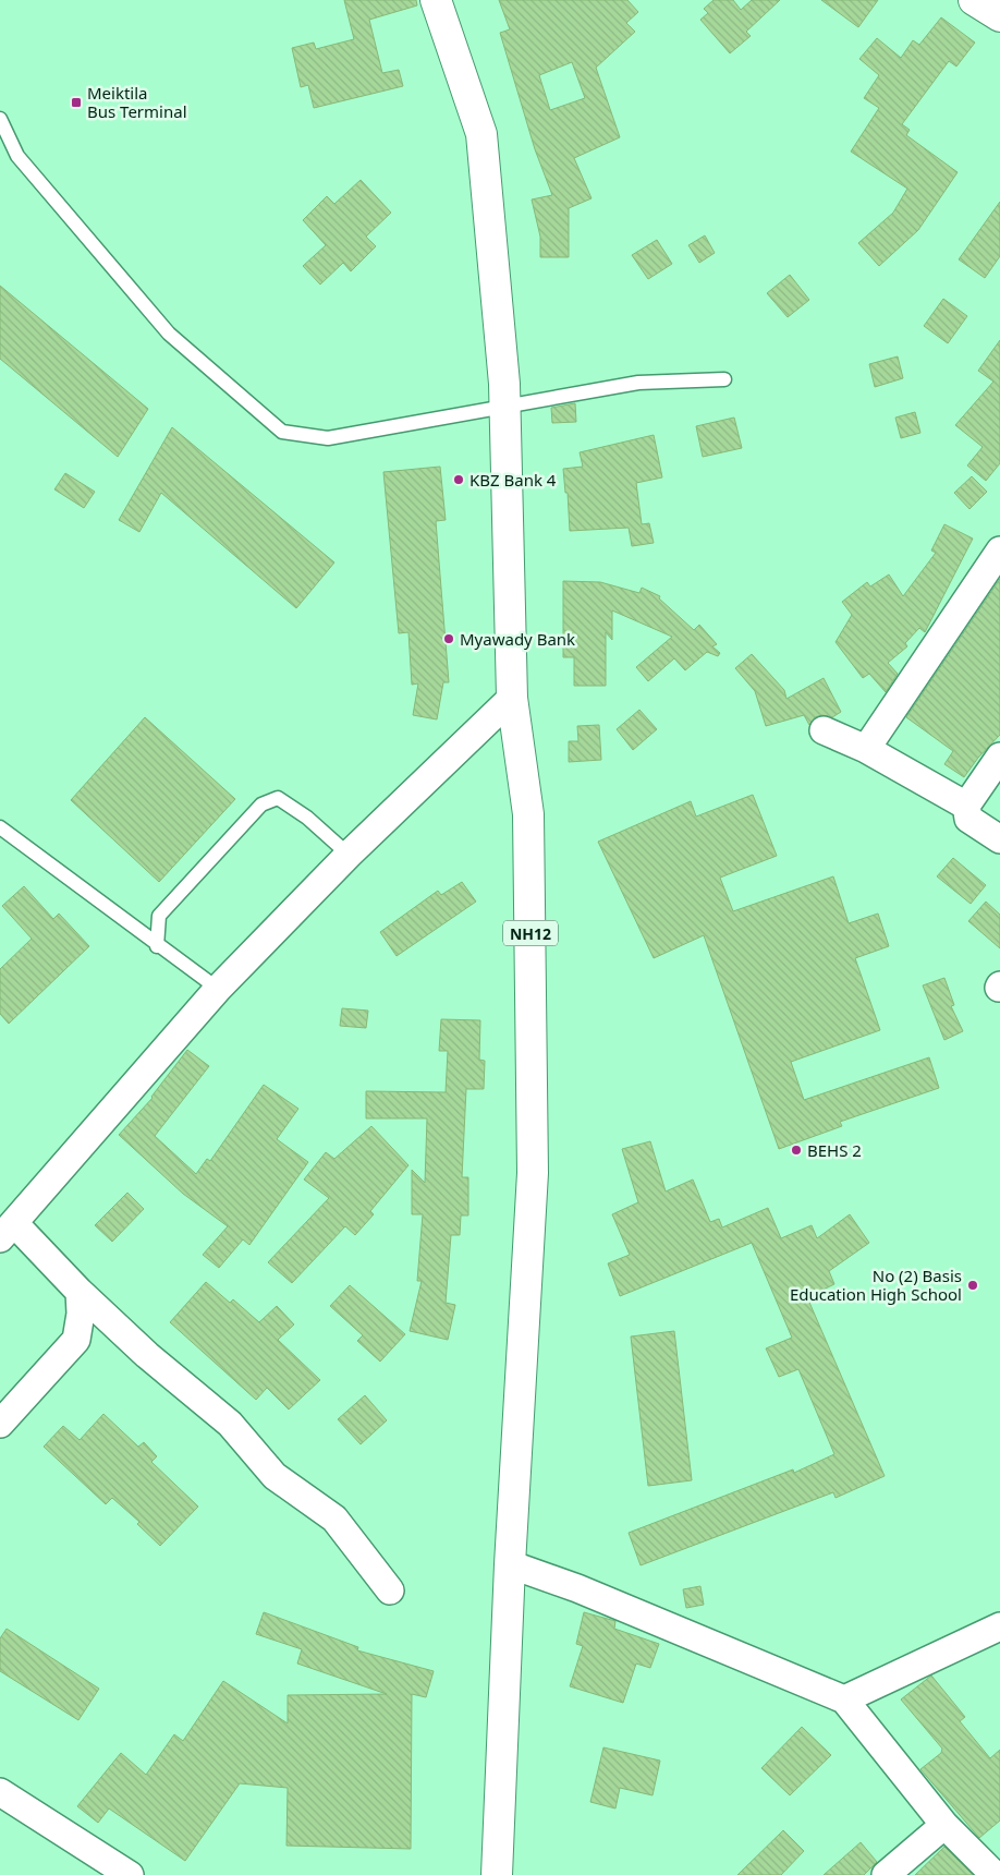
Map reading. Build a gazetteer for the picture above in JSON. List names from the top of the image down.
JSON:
{
  "streets": {
    "main road": ["NH12"]
  },
  "places": {
    "transit": ["Meiktila Bus Terminal"],
    "other": [
      "KBZ Bank 4",
      "Myawady Bank",
      "BEHS 2",
      "No (2) Basis Education High School"
    ]
  }
}
